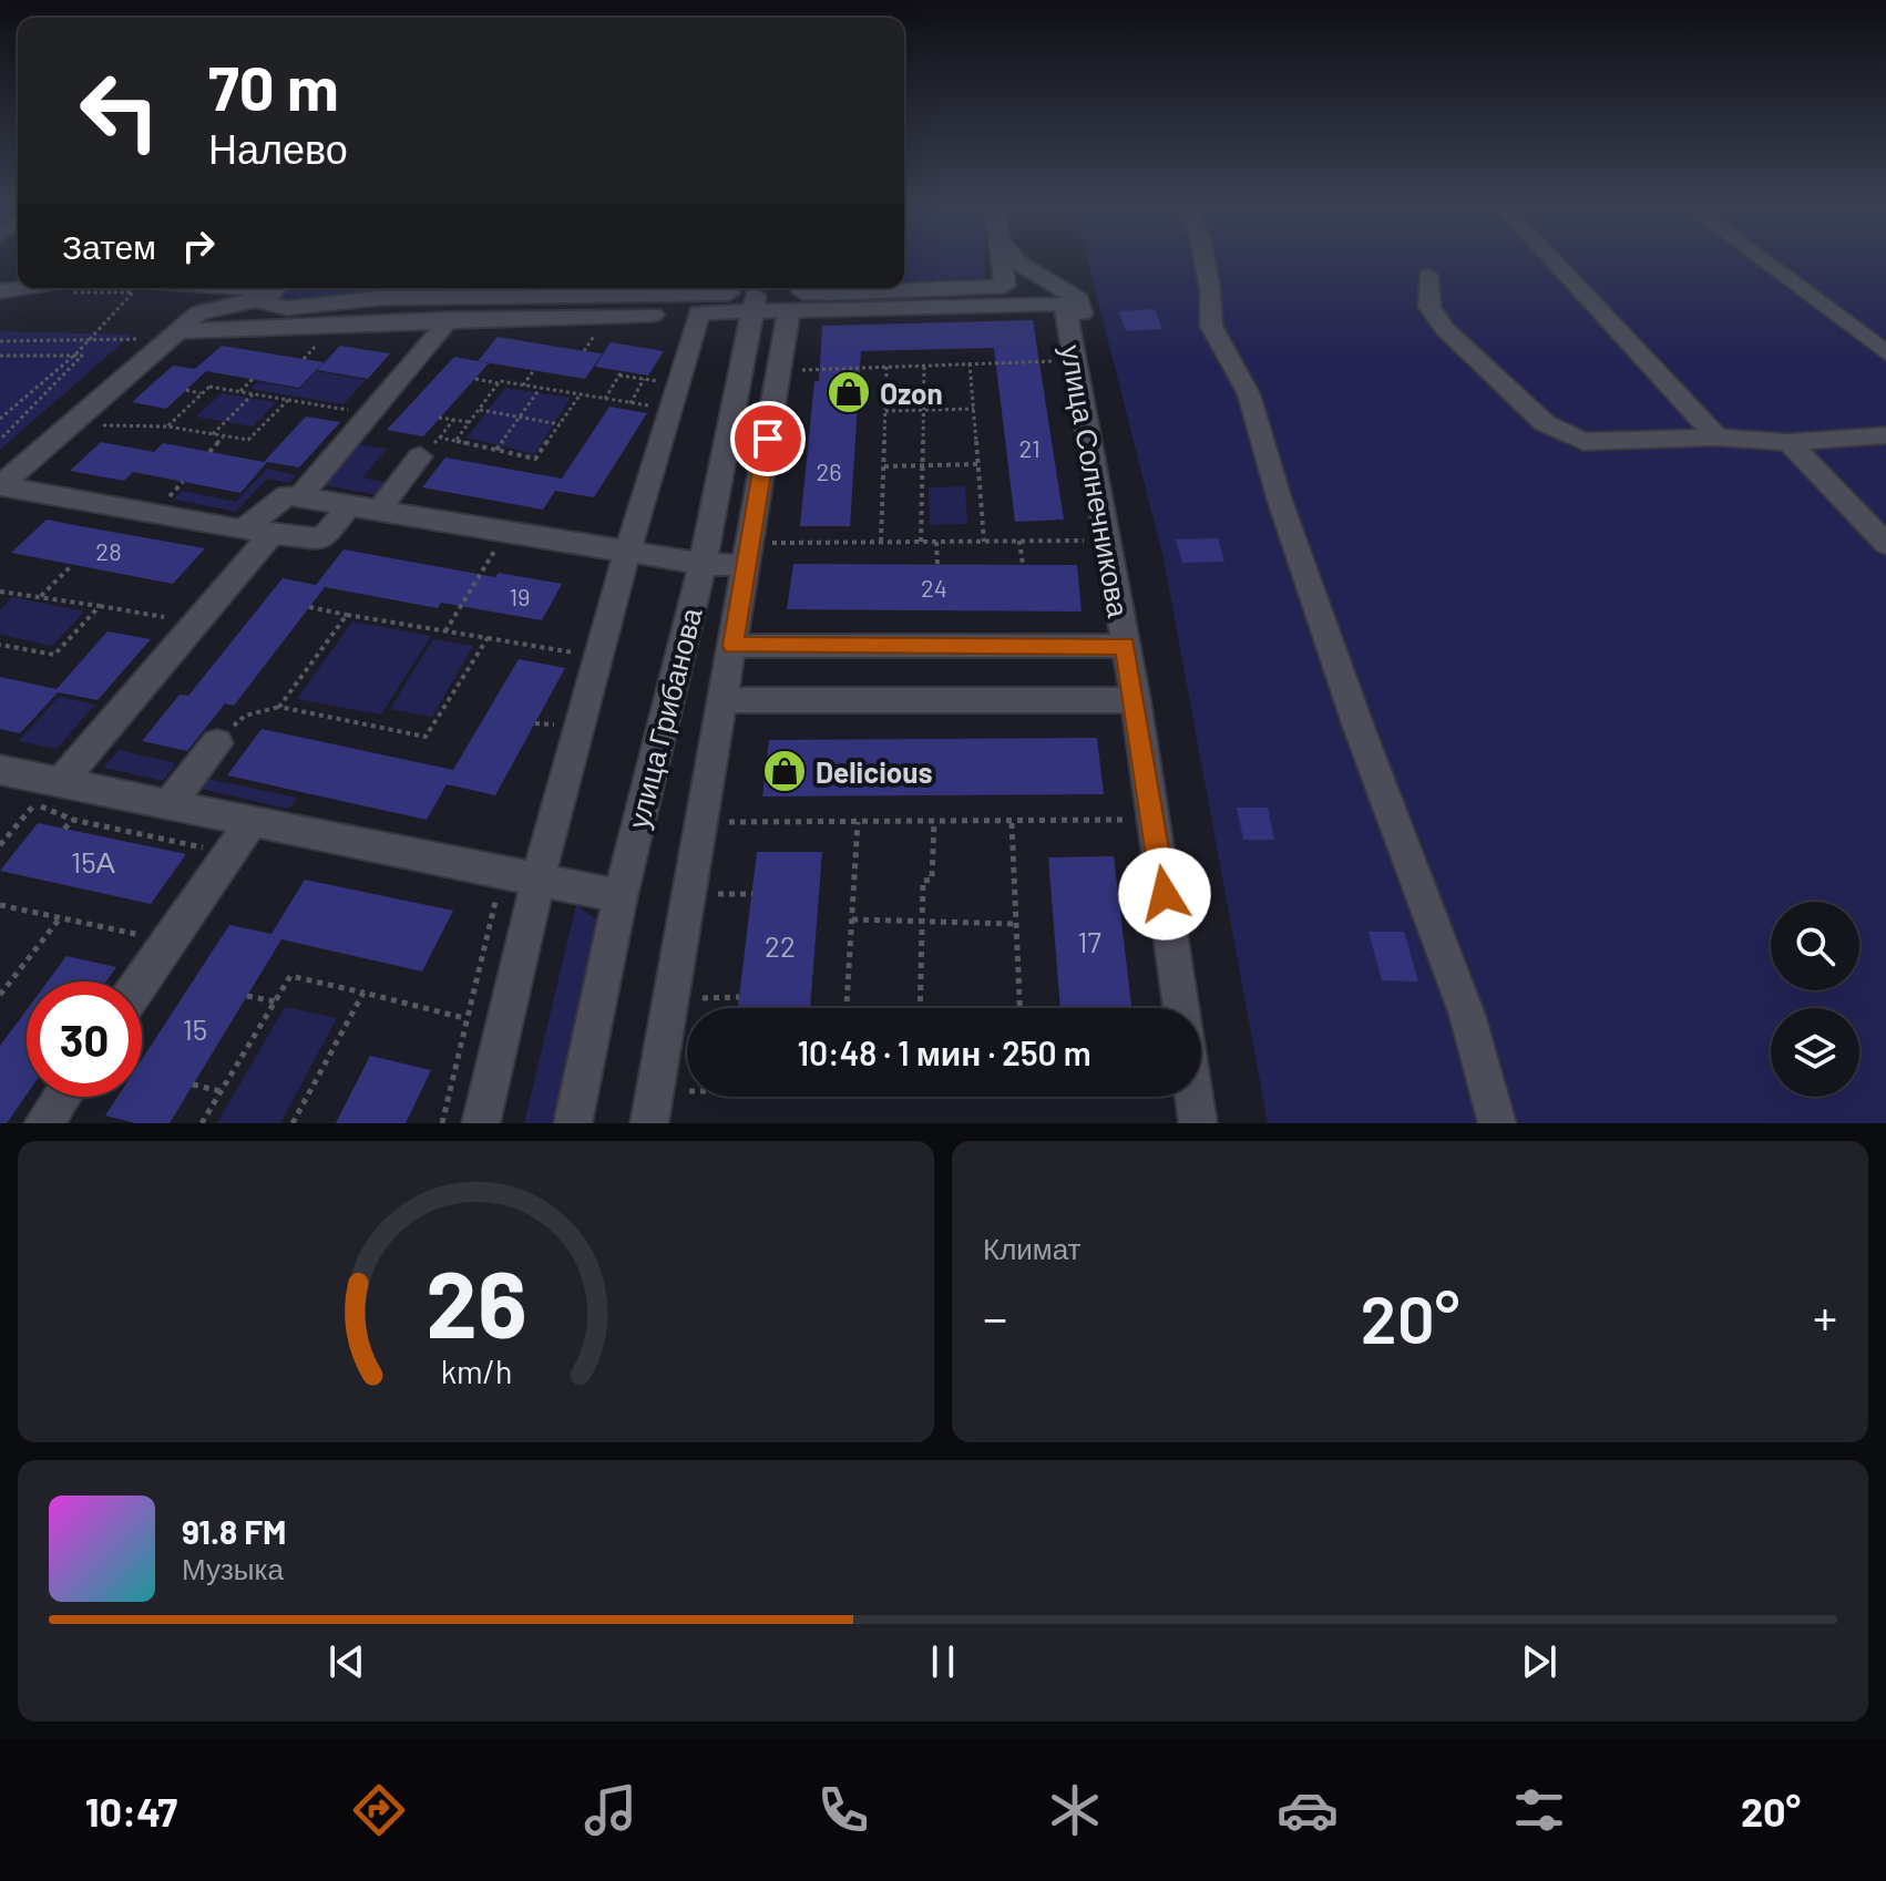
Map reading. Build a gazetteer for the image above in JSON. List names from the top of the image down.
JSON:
{
  "streets": {
    "street": ["улица Солнечникова", "улица Грибанова"]
  },
  "places": {
    "shop": ["Ozon", "Delicious"]
  },
  "house_numbers": [
    "21",
    "26",
    "28",
    "24",
    "19",
    "15А",
    "17",
    "22",
    "15"
  ],
  "page": {
    "turn": ["70 m", "Налево"],
    "then": "Затем",
    "limit": "30",
    "trip": "10:48 · 1 мин · 250 m",
    "tile": "Климат",
    "heat": ["−", "20°", "+"],
    "song": ["91.8 FM", "Музыка"],
    "tabs": ["10:47", "20°"],
    "gauge": ["26", "km/h"]
  }
}
